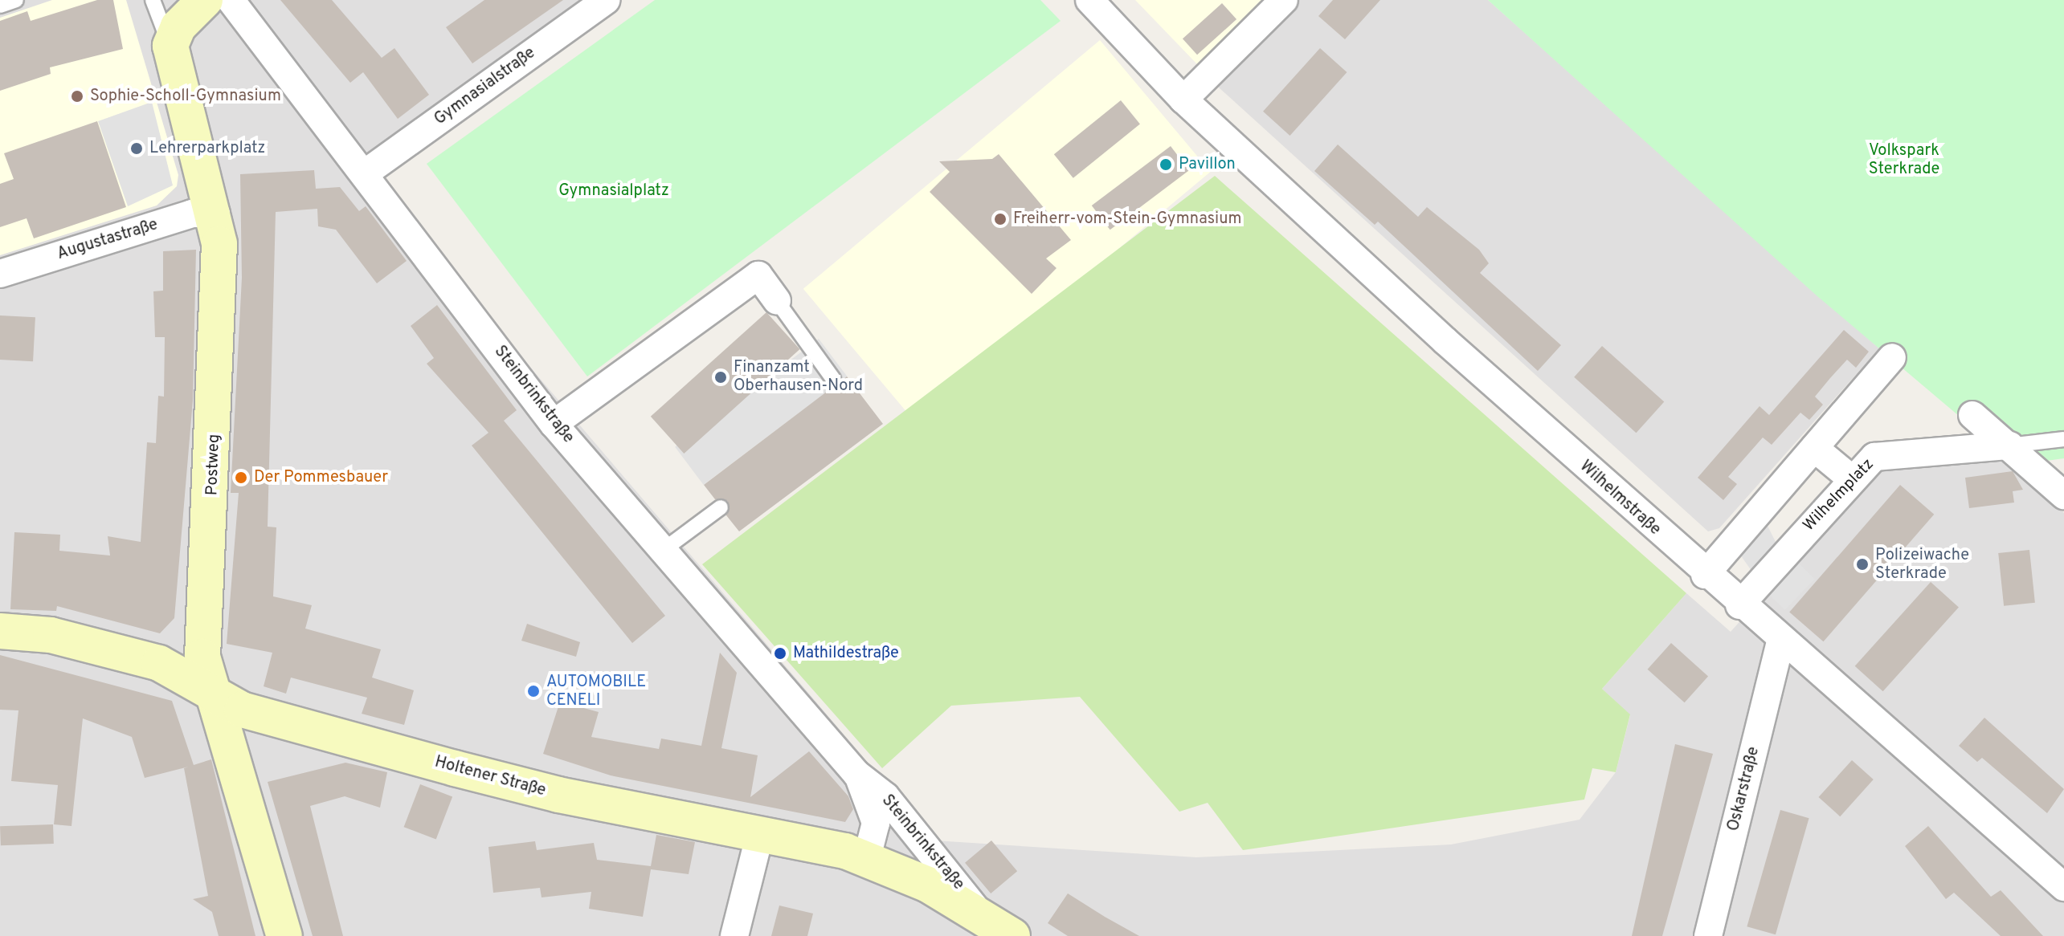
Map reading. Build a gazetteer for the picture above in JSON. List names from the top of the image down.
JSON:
{
  "streets": {
    "main road": ["Postweg", "Holtener Straße"],
    "street": [
      "Gymnasialstraße",
      "Augustastraße",
      "Steinbrinkstraße",
      "Wilhelmplatz",
      "Wilhelmstraße",
      "Oskarstraße"
    ]
  },
  "crossings": [
    ["Gymnasialstraße", "Steinbrinkstraße"],
    ["Augustastraße", "Postweg"],
    ["Steinbrinkstraße", "Holtener Straße"],
    ["Postweg", "Holtener Straße"],
    ["Wilhelmplatz", "Wilhelmstraße"],
    ["Wilhelmstraße", "Oskarstraße"]
  ],
  "parks": ["Volkspark Sterkrade", "Gymnasialplatz"],
  "places": [
    "Sophie-Scholl-Gymnasium",
    "Lehrerparkplatz",
    "Pavillon",
    "Freiherr-vom-Stein-Gymnasium",
    "Finanzamt Oberhausen-Nord",
    "Der Pommesbauer",
    "Polizeiwache Sterkrade",
    "Mathildestraße",
    "AUTOMOBILE CENELI"
  ]
}
